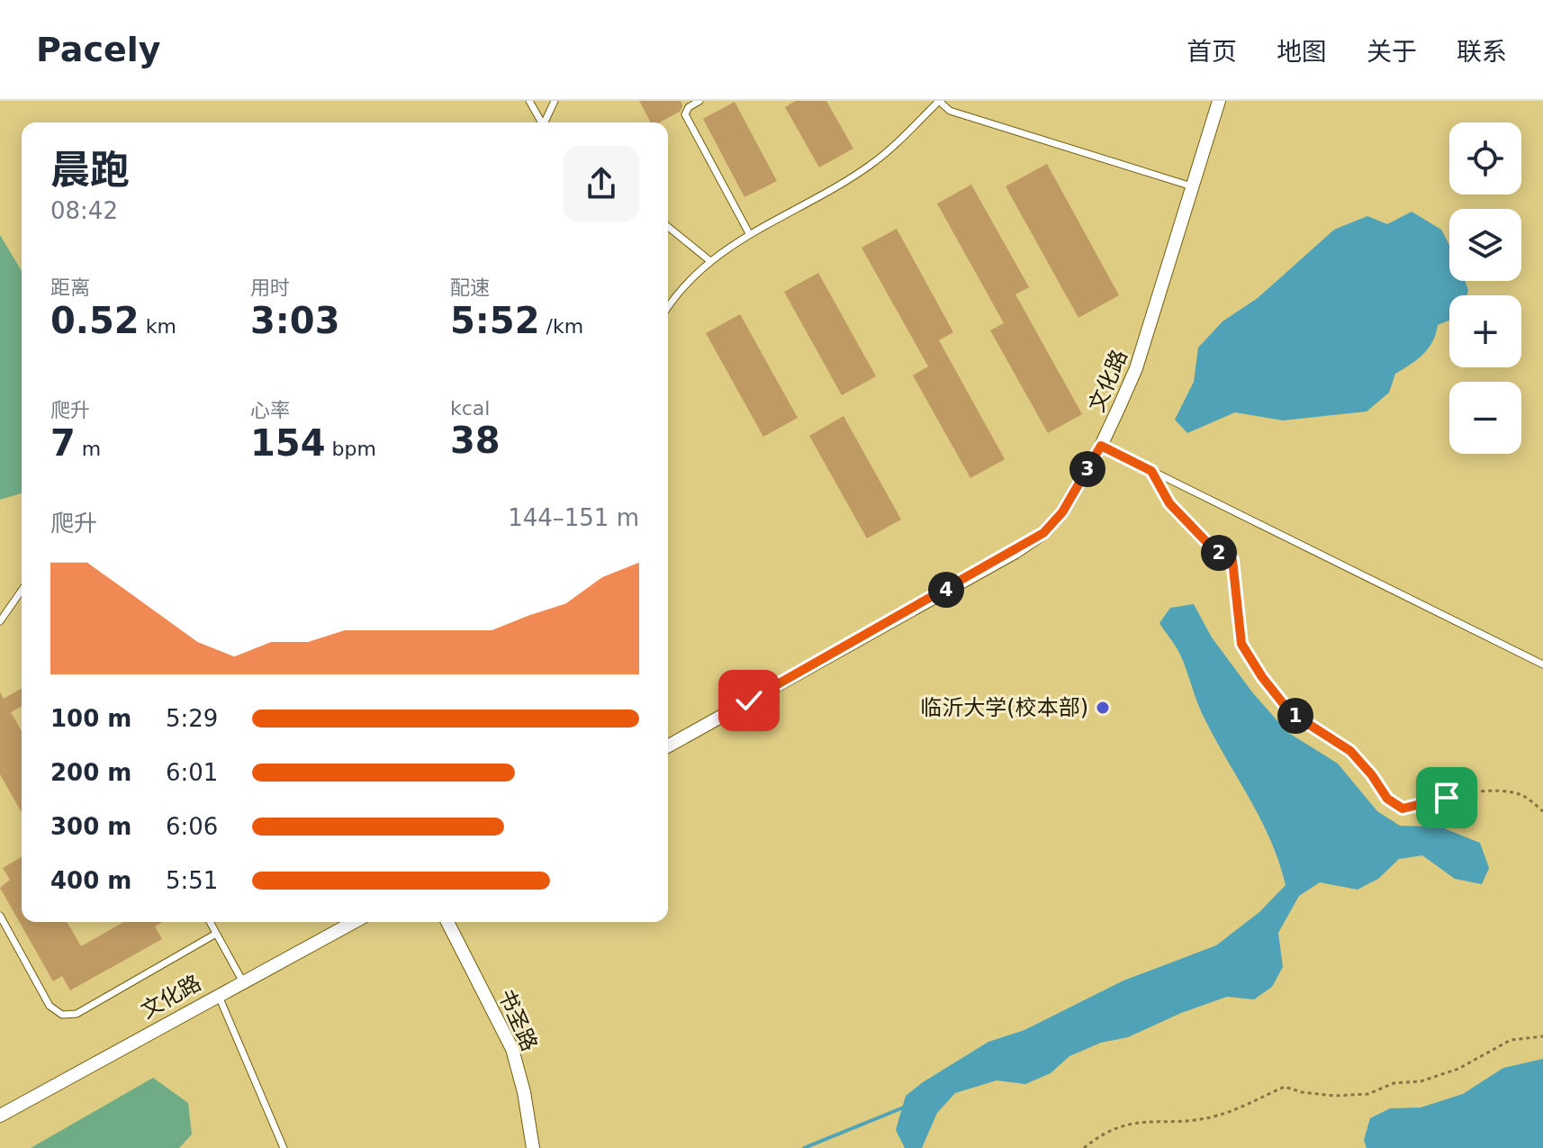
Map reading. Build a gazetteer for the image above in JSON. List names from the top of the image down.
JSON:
{
  "streets": {
    "street": ["文化路", "书圣路"]
  },
  "places": ["临沂大学(校本部)"],
  "page": {
    "header": "Pacely",
    "nav": [
      "首页",
      "地图",
      "关于",
      "联系"
    ],
    "map_buttons": ["+", "−"],
    "heading": ["晨跑", "08:42"],
    "stats": [
      ["距离", "0.52 km"],
      ["用时", "3:03"],
      ["配速", "5:52 /km"],
      ["爬升", "7 m"],
      ["心率", "154 bpm"],
      ["kcal", "38"]
    ],
    "pins": [
      "3",
      "2",
      "4",
      "1"
    ],
    "chart": ["爬升", "144–151 m"],
    "list": [
      {
        "name": "100 m",
        "note": "5:29"
      },
      {
        "name": "200 m",
        "note": "6:01"
      },
      {
        "name": "300 m",
        "note": "6:06"
      },
      {
        "name": "400 m",
        "note": "5:51"
      }
    ]
  }
}
